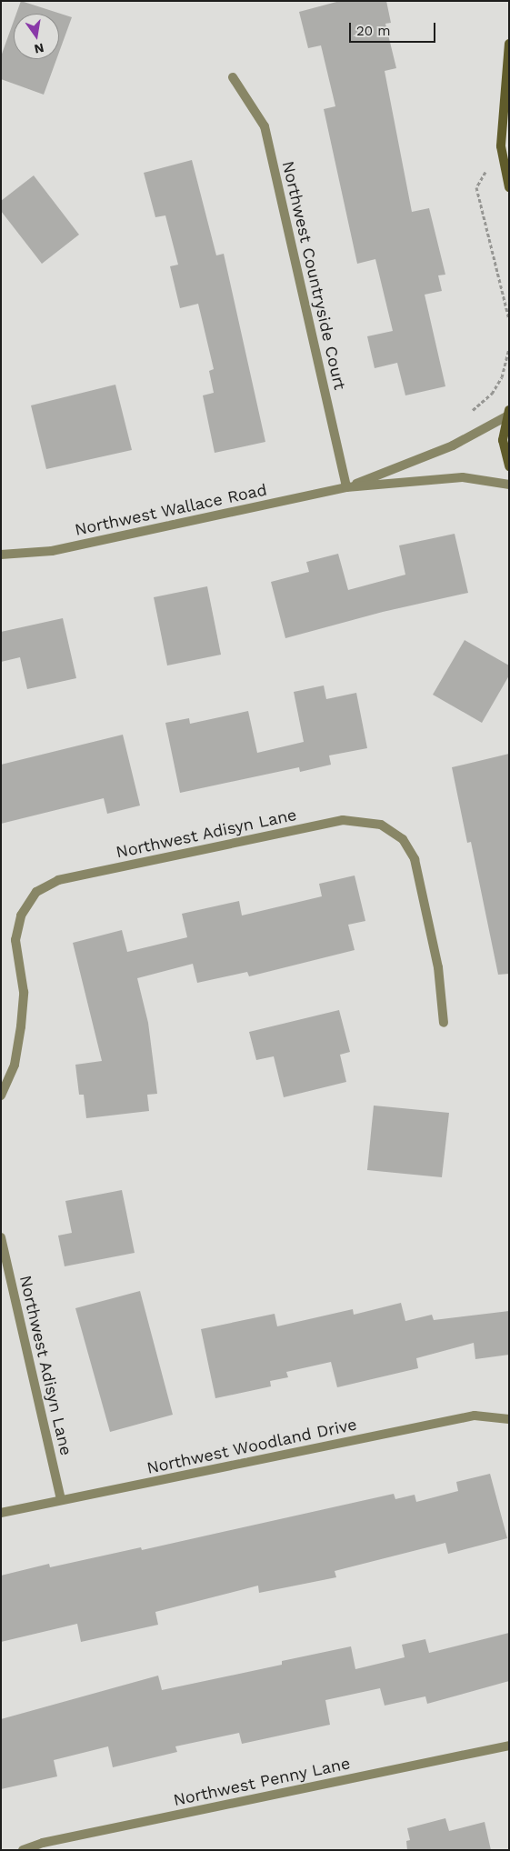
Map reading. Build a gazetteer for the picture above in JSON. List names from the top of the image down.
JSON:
{
  "streets": {
    "street": [
      "Northwest Countryside Court",
      "Northwest Wallace Road",
      "Northwest Adisyn Lane",
      "Northwest Woodland Drive",
      "Northwest Penny Lane"
    ]
  },
  "crossings": [
    ["Northwest Countryside Court", "Northwest Wallace Road"],
    ["Northwest Adisyn Lane", "Northwest Woodland Drive"]
  ],
  "scale_bar": "20 m",
  "north": "bottom"
}
